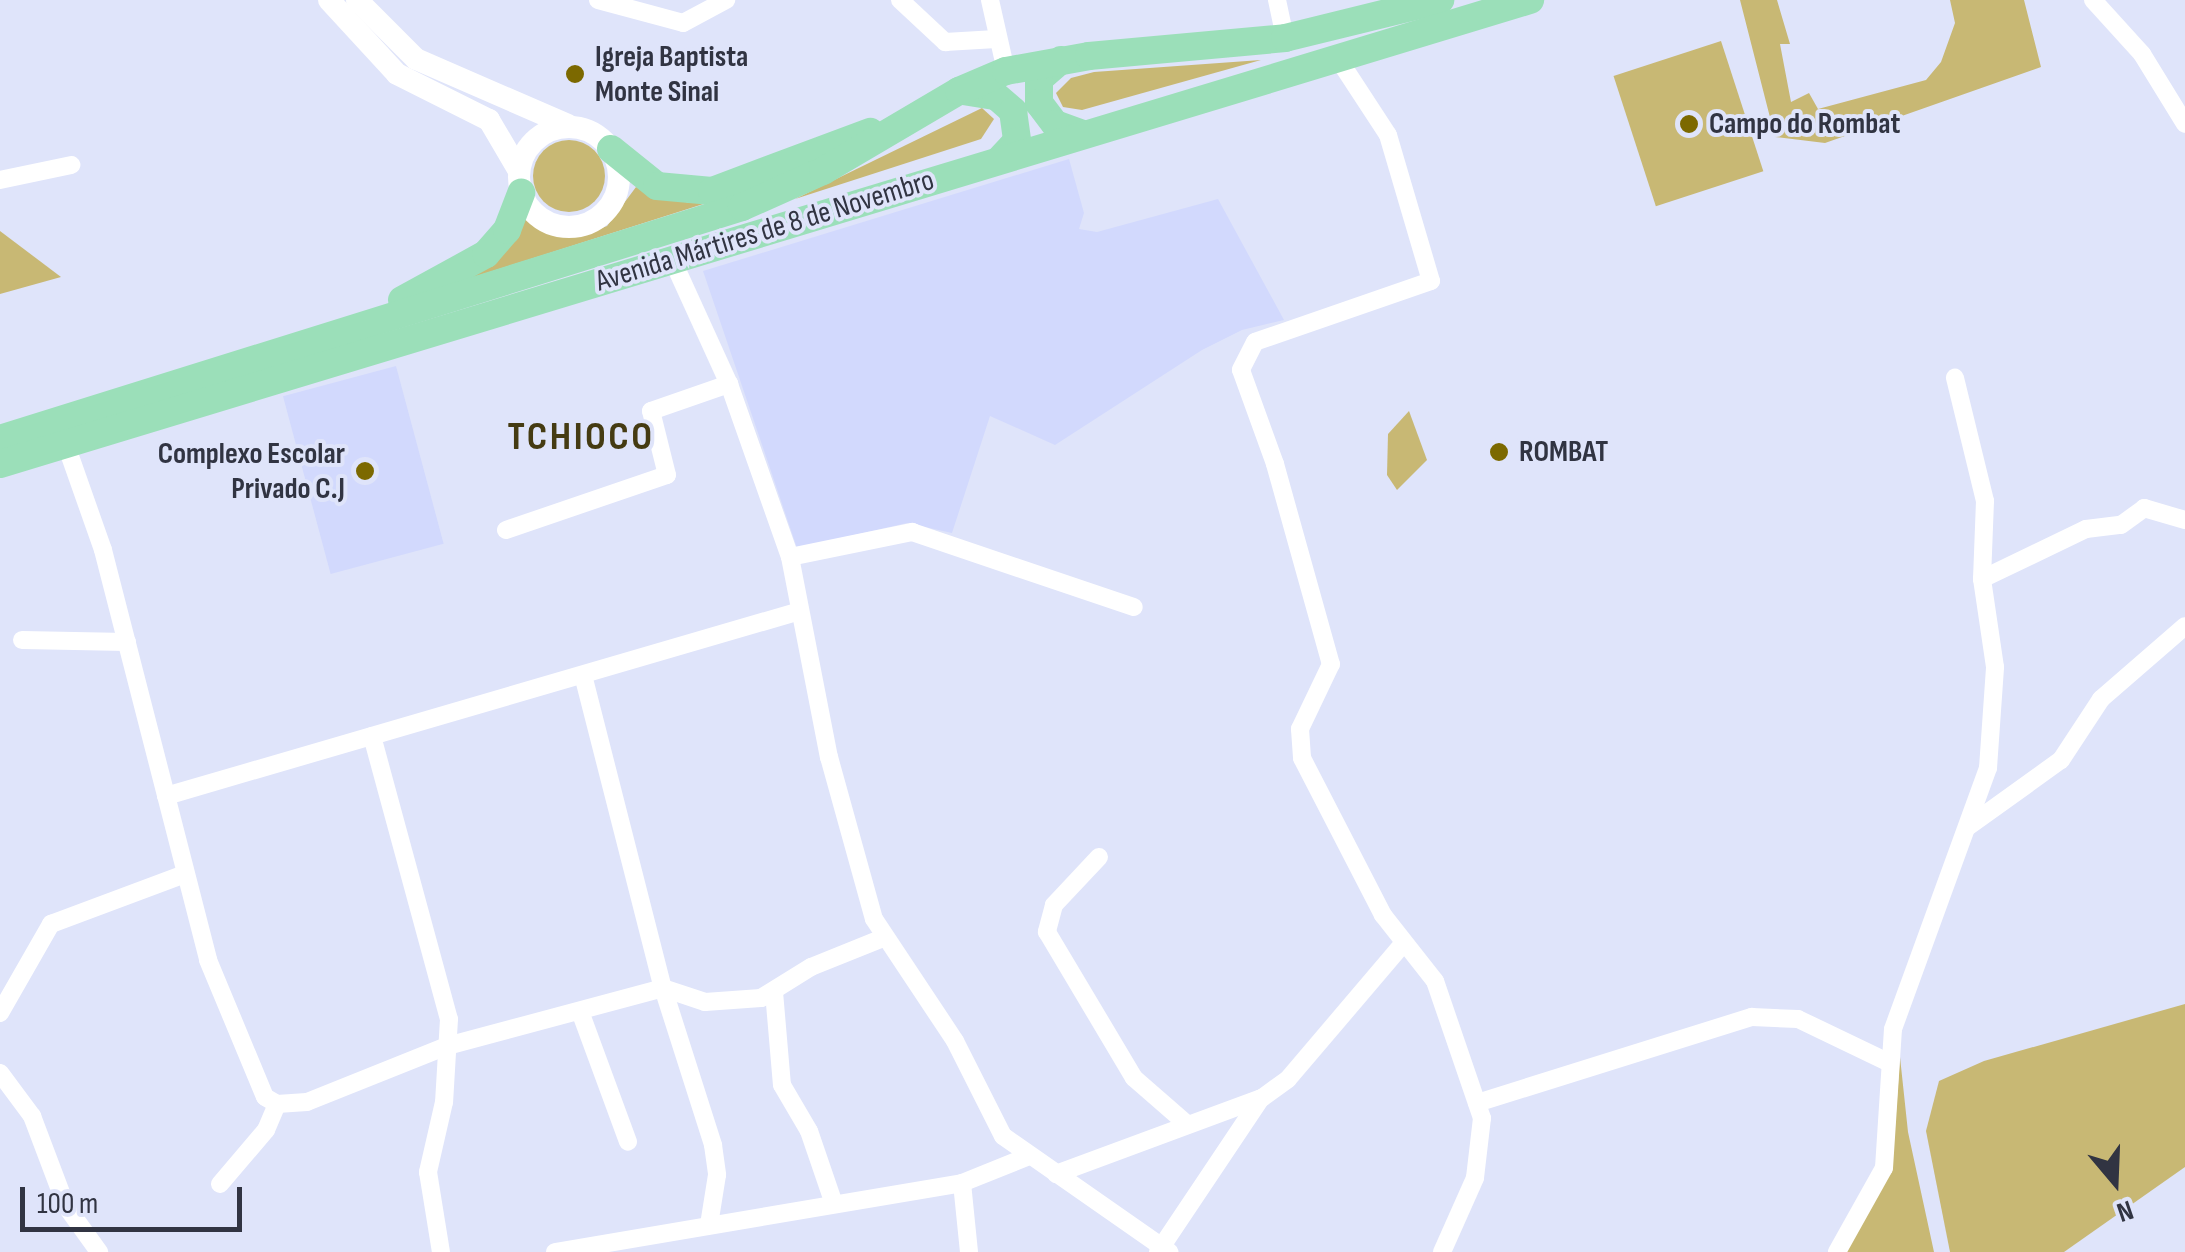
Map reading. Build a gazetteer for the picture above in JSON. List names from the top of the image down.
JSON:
{
  "streets": {
    "main road": ["Avenida Mártires de 8 de Novembro"]
  },
  "districts": ["TCHIOCO"],
  "places": [
    "Igreja Baptista Monte Sinai",
    "Campo do Rombat",
    "ROMBAT",
    "Complexo Escolar Privado C.J"
  ],
  "scale_bar": "100 m",
  "north": "bottom"
}
